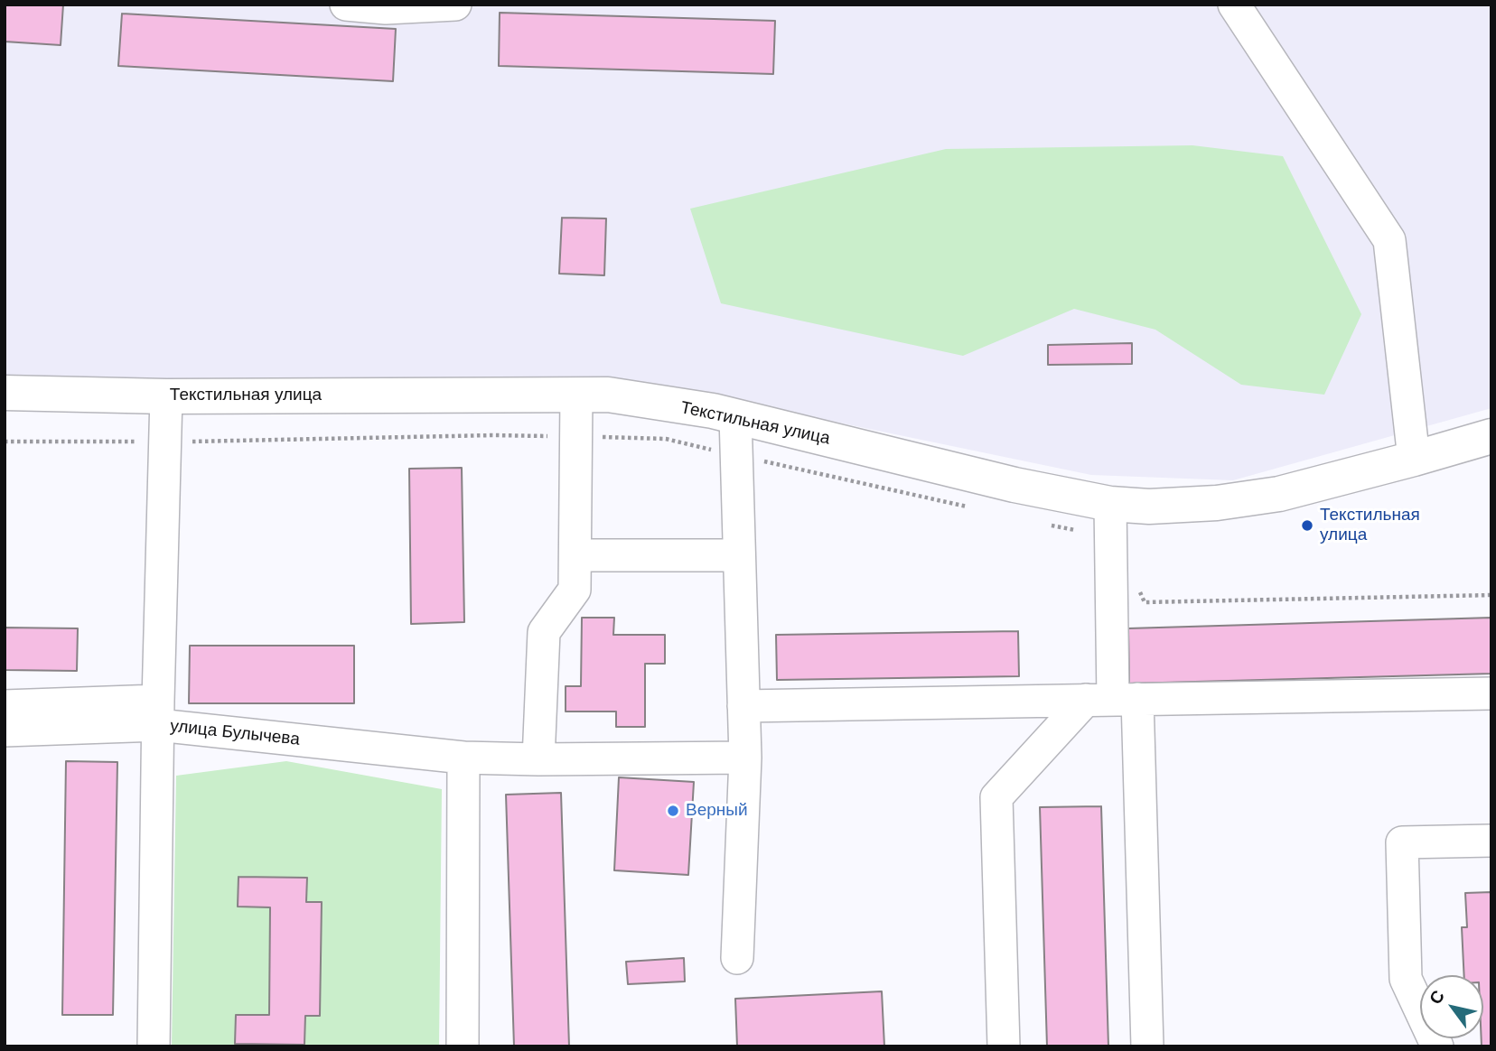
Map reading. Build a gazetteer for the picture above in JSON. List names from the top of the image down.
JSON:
{
  "streets": {
    "main road": ["Текстильная улица"],
    "street": ["улица Булычева"]
  },
  "places": ["Текстильная улица", "Верный"],
  "north": "top left"
}
